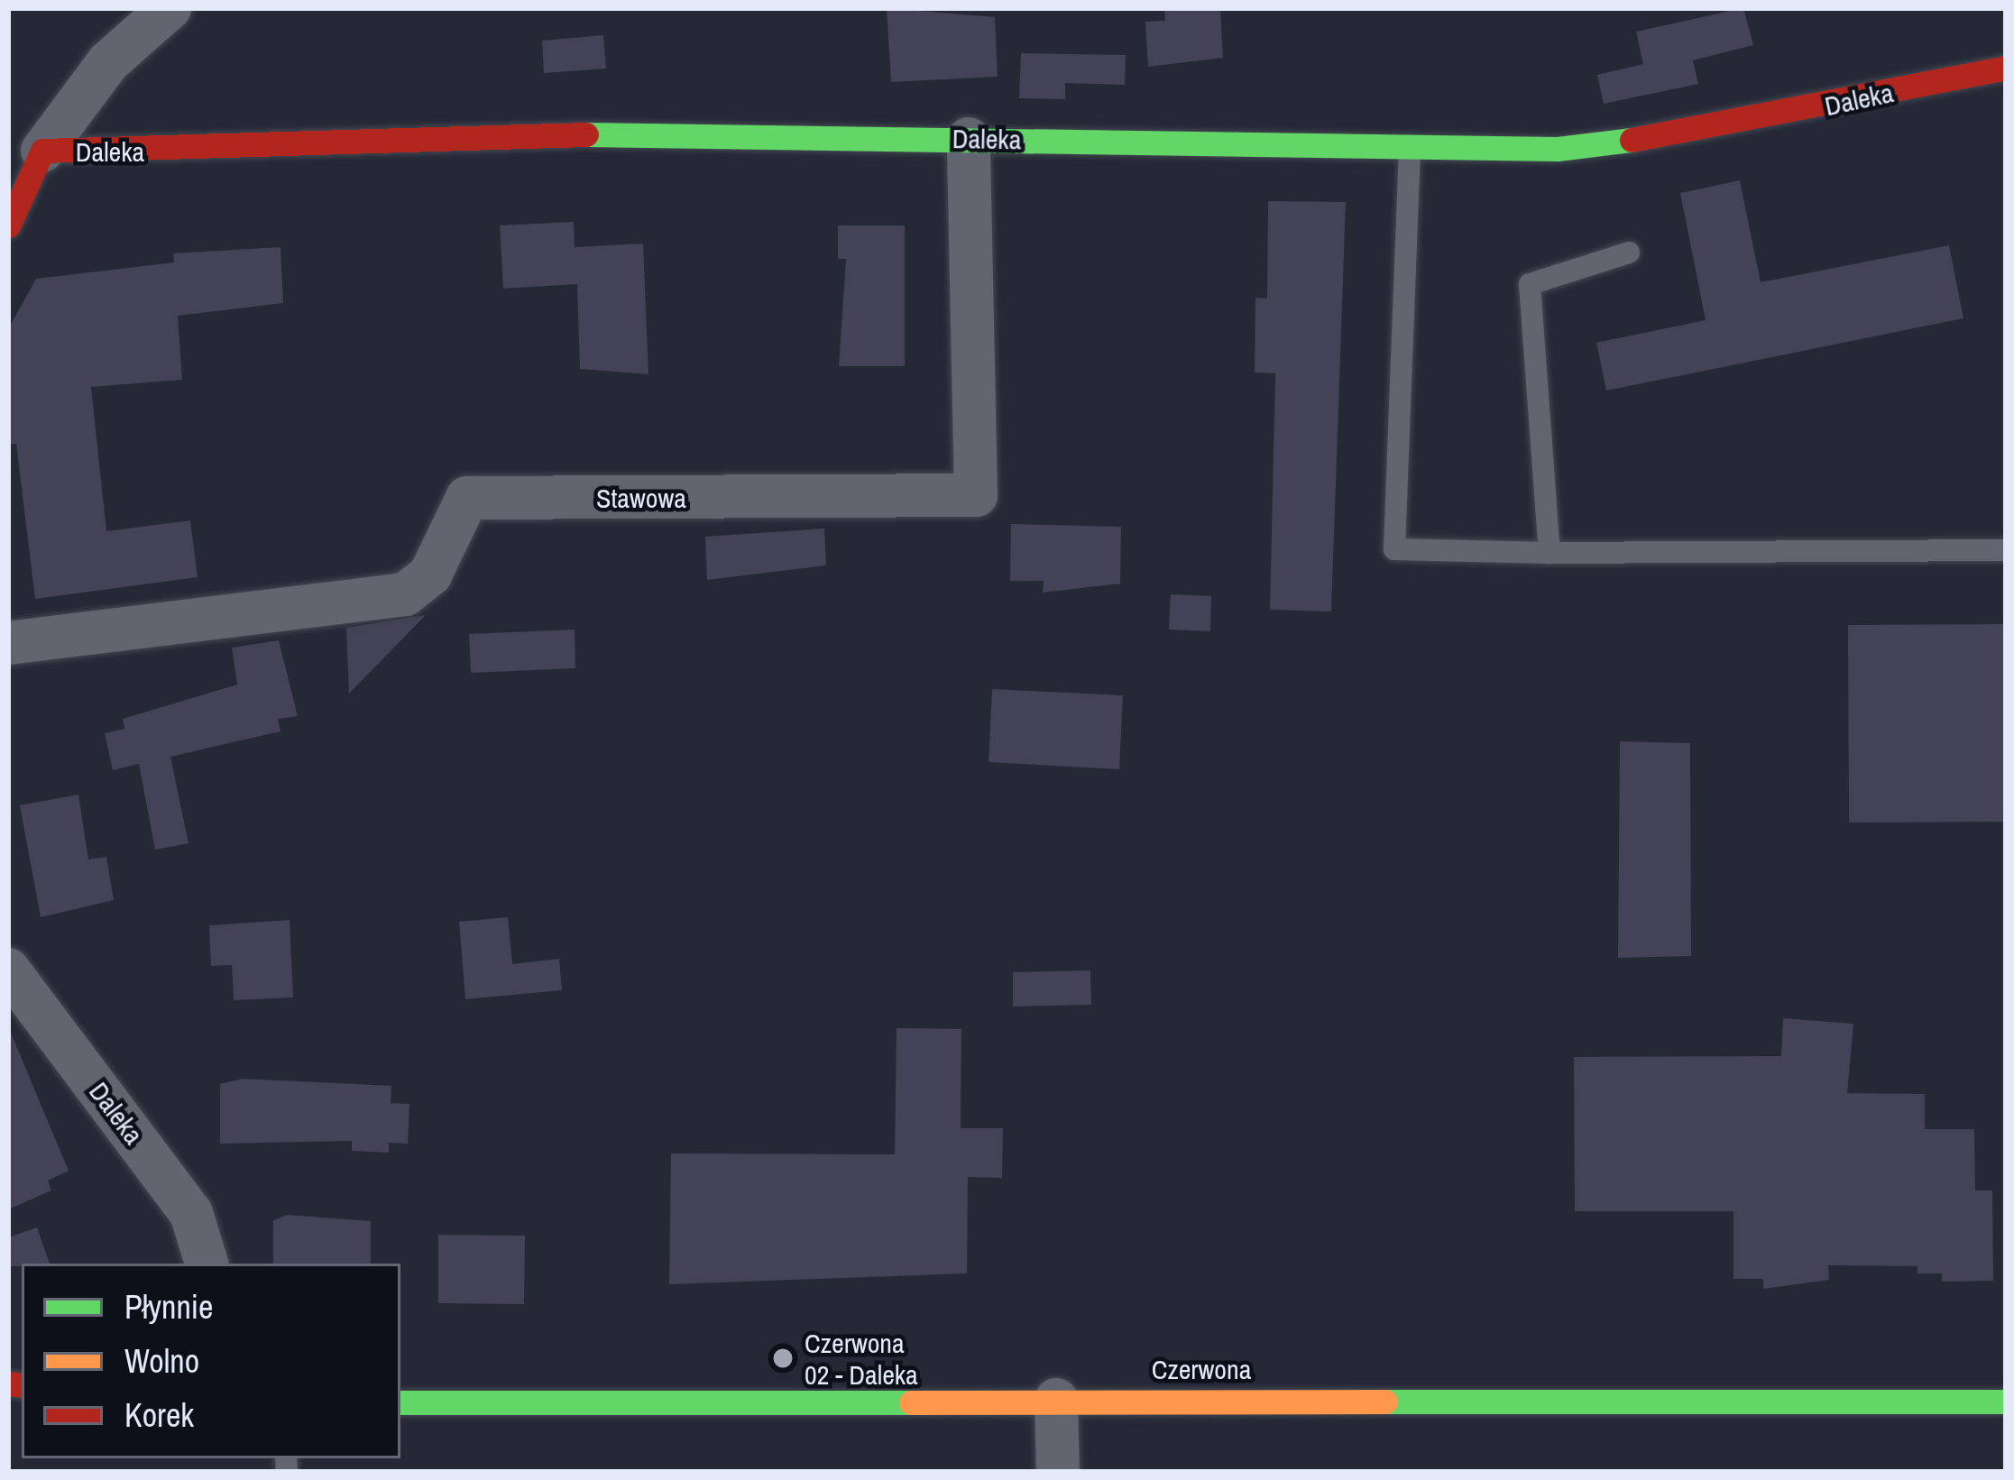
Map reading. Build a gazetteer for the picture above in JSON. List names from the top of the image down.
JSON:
{
  "streets": {
    "street": ["Daleka", "Stawowa", "Czerwona"]
  },
  "crossings": [
    ["Daleka", "Stawowa"]
  ],
  "places": ["Czerwona 02 - Daleka"],
  "legend": ["Płynnie", "Wolno", "Korek"]
}
